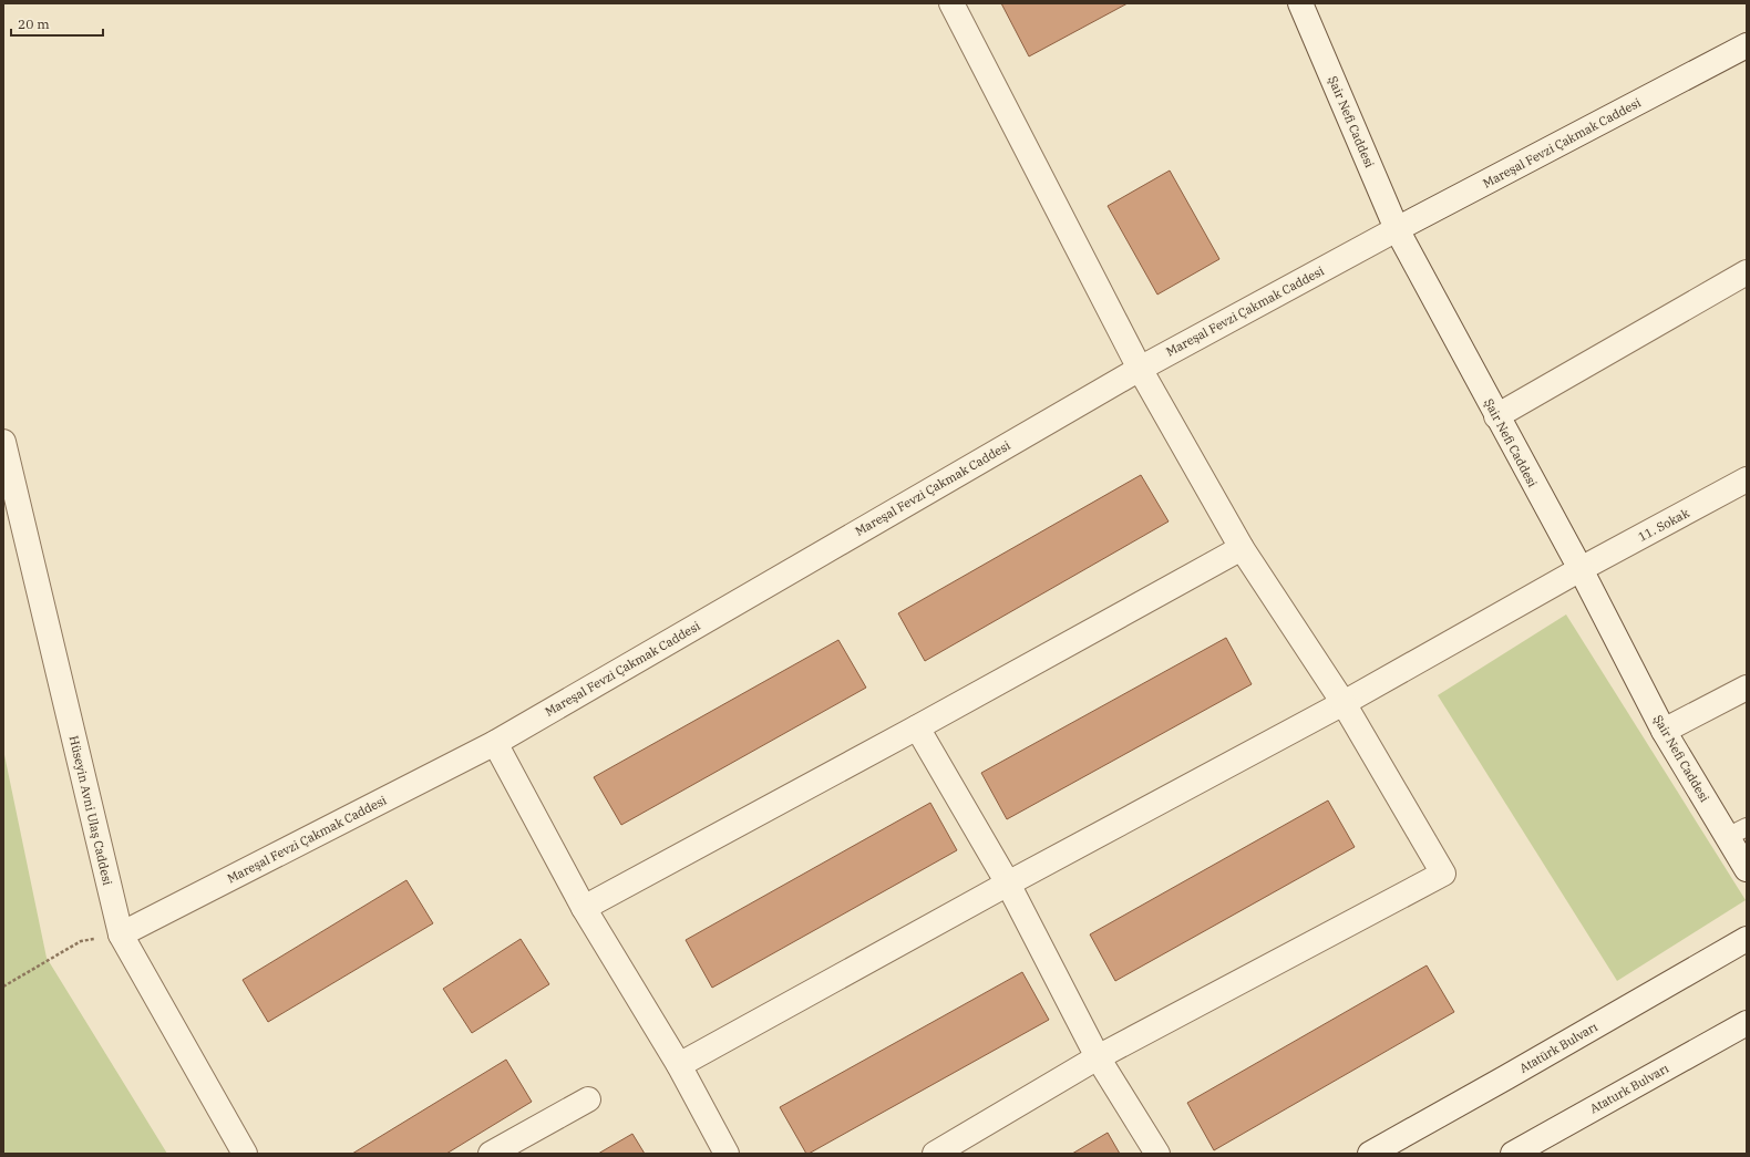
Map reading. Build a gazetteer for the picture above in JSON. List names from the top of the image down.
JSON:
{
  "streets": {
    "street": [
      "Şair Nefi Caddesi",
      "Mareşal Fevzi Çakmak Caddesi",
      "11. Sokak",
      "Hüseyin Avni Ulaş Caddesi",
      "Atatürk Bulvarı",
      "Ataturk Bulvarı"
    ]
  },
  "crossings": [
    ["Şair Nefi Caddesi", "Mareşal Fevzi Çakmak Caddesi"],
    ["Şair Nefi Caddesi", "11. Sokak"],
    ["Mareşal Fevzi Çakmak Caddesi", "Hüseyin Avni Ulaş Caddesi"]
  ],
  "scale_bar": "20 m"
}
